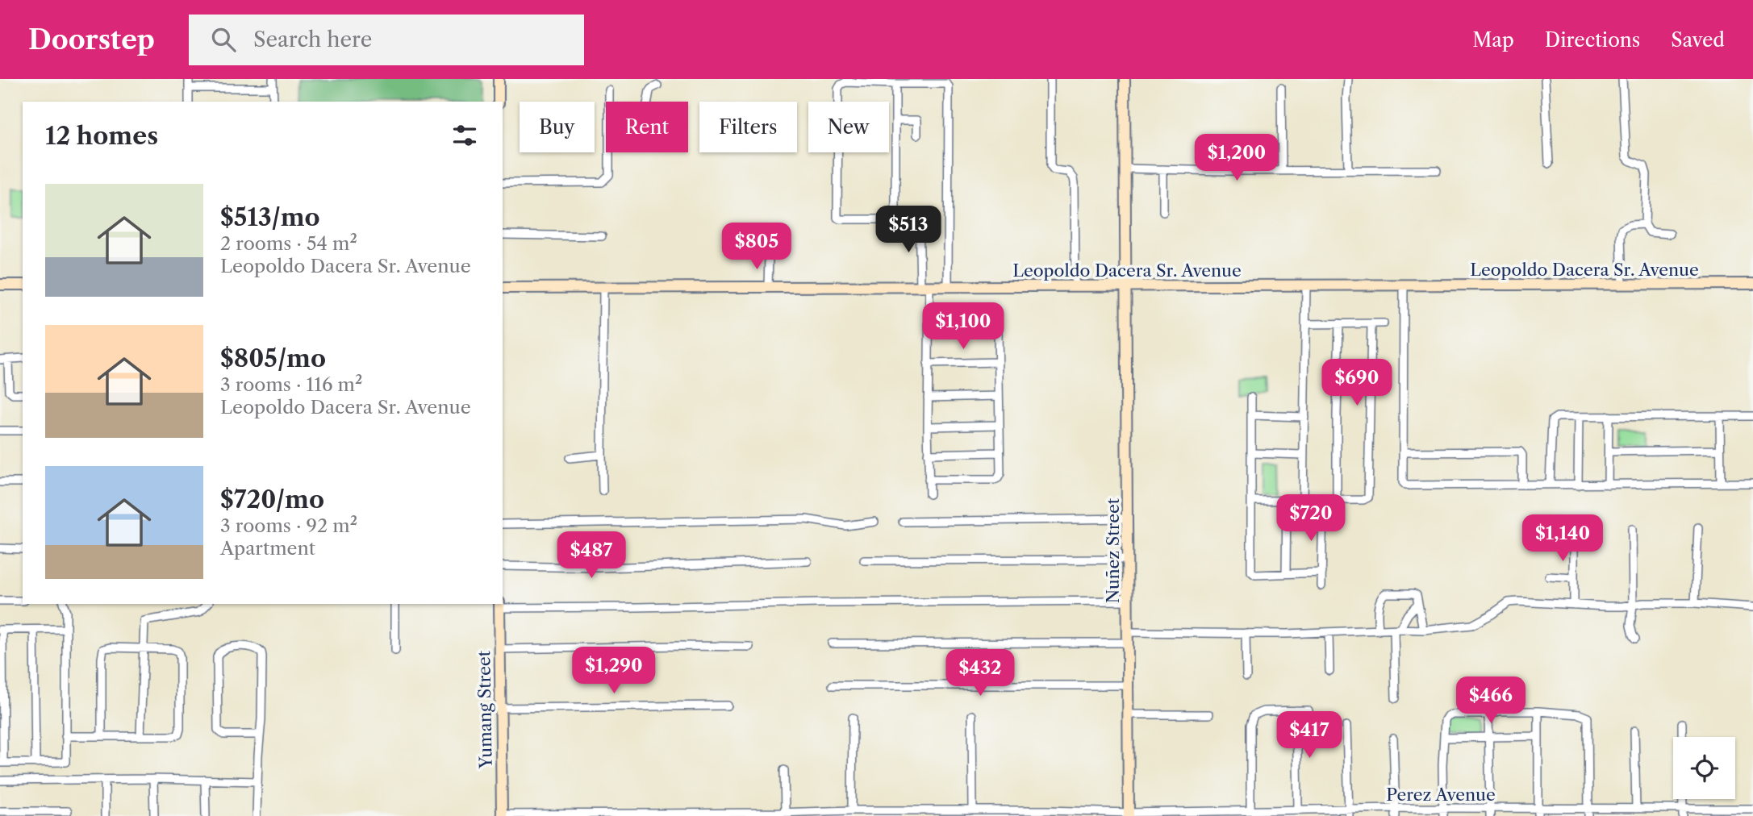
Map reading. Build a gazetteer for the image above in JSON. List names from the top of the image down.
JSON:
{
  "streets": {
    "main road": ["Leopoldo Dacera Sr. Avenue", "Nuñez Street", "Yumang Street"],
    "street": ["Perez Avenue"]
  },
  "crossings": [
    ["Leopoldo Dacera Sr. Avenue", "Nuñez Street"],
    ["Nuñez Street", "Perez Avenue"],
    ["Yumang Street", "Perez Avenue"]
  ],
  "page": {
    "header": "Doorstep",
    "search": "Search here",
    "nav": ["Map", "Directions", "Saved"],
    "chip": [
      "Buy",
      "Rent",
      "Filters",
      "New"
    ],
    "heading": "12 homes",
    "price": [
      "$1,200",
      "$513",
      "$805",
      "$1,100",
      "$690",
      "$720",
      "$1,140",
      "$487",
      "$1,290",
      "$432",
      "$466",
      "$417"
    ],
    "list": [
      {
        "name": "$513/mo",
        "note": "2 rooms · 54 m² · Leopoldo Dacera Sr. Avenue"
      },
      {
        "name": "$805/mo",
        "note": "3 rooms · 116 m² · Leopoldo Dacera Sr. Avenue"
      },
      {
        "name": "$720/mo",
        "note": "3 rooms · 92 m² · Apartment"
      }
    ]
  }
}
